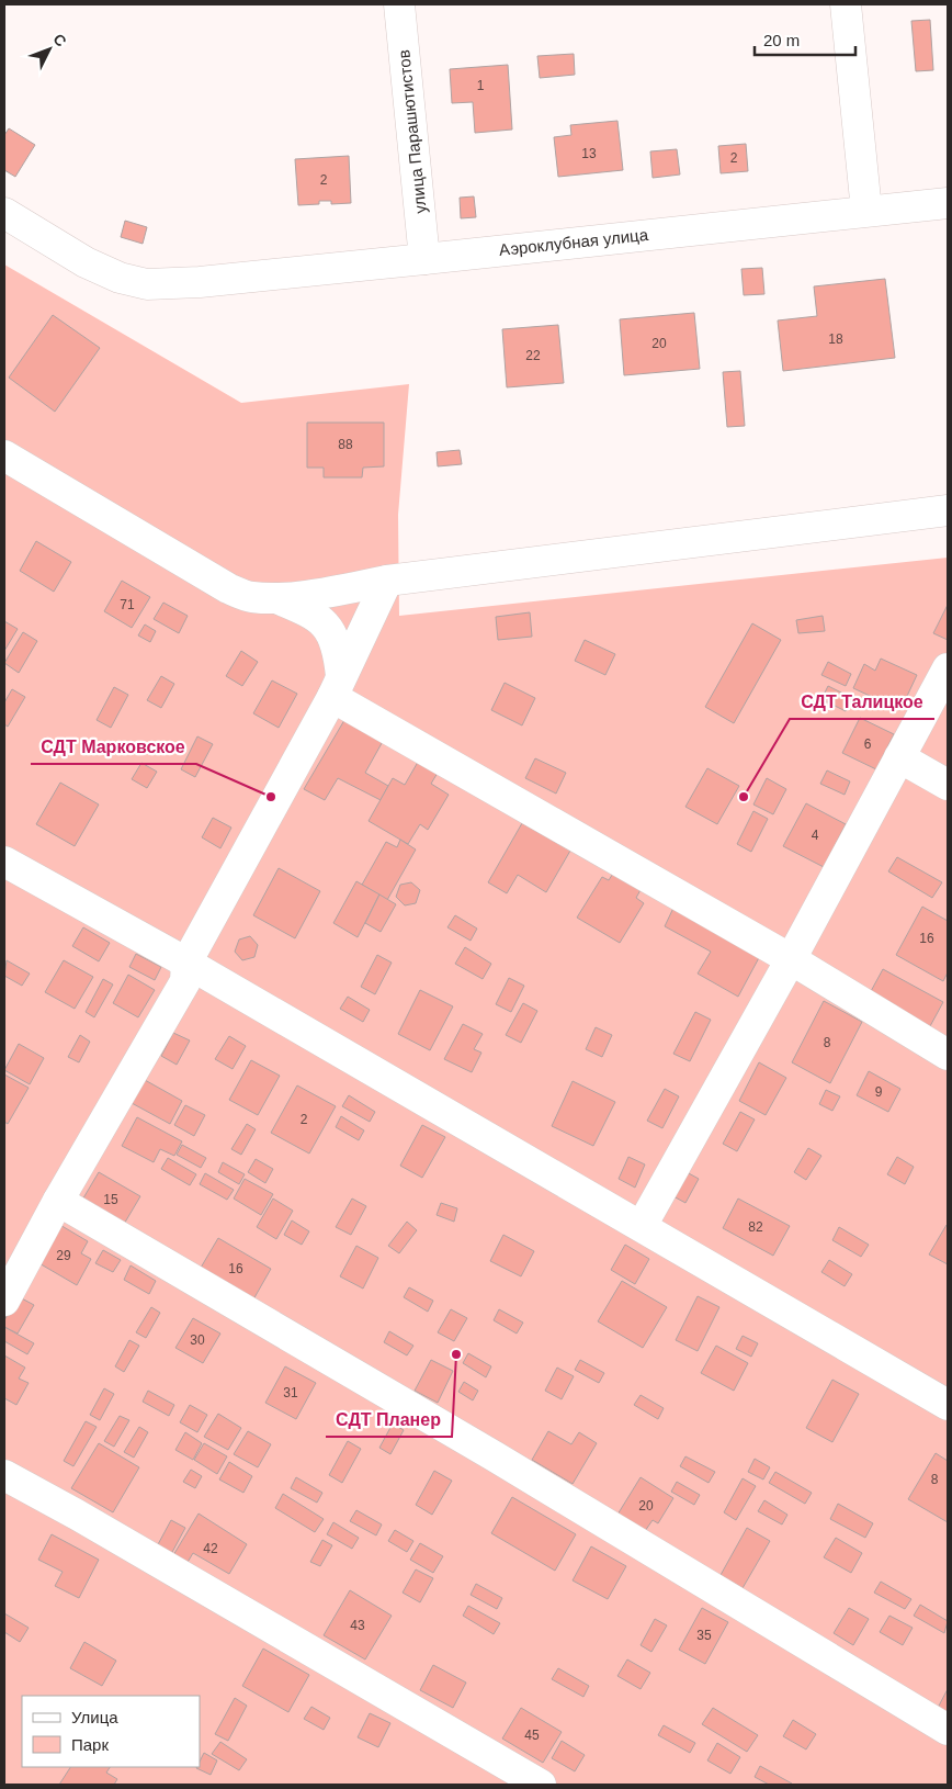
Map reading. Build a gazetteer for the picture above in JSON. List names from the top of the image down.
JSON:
{
  "streets": {
    "street": ["улица Парашютистов", "Аэроклубная улица"]
  },
  "crossings": [
    ["улица Парашютистов", "Аэроклубная улица"]
  ],
  "places": ["СДТ Марковское", "СДТ Талицкое", "СДТ Планер"],
  "house_numbers": [
    "1",
    "13",
    "2",
    "2",
    "18",
    "20",
    "22",
    "88",
    "71",
    "6",
    "4",
    "16",
    "8",
    "9",
    "2",
    "15",
    "82",
    "29",
    "16",
    "30",
    "31",
    "8",
    "20",
    "42",
    "43",
    "35",
    "45"
  ],
  "legend": ["Улица", "Парк"],
  "scale_bar": "20 m",
  "north": "top right"
}
